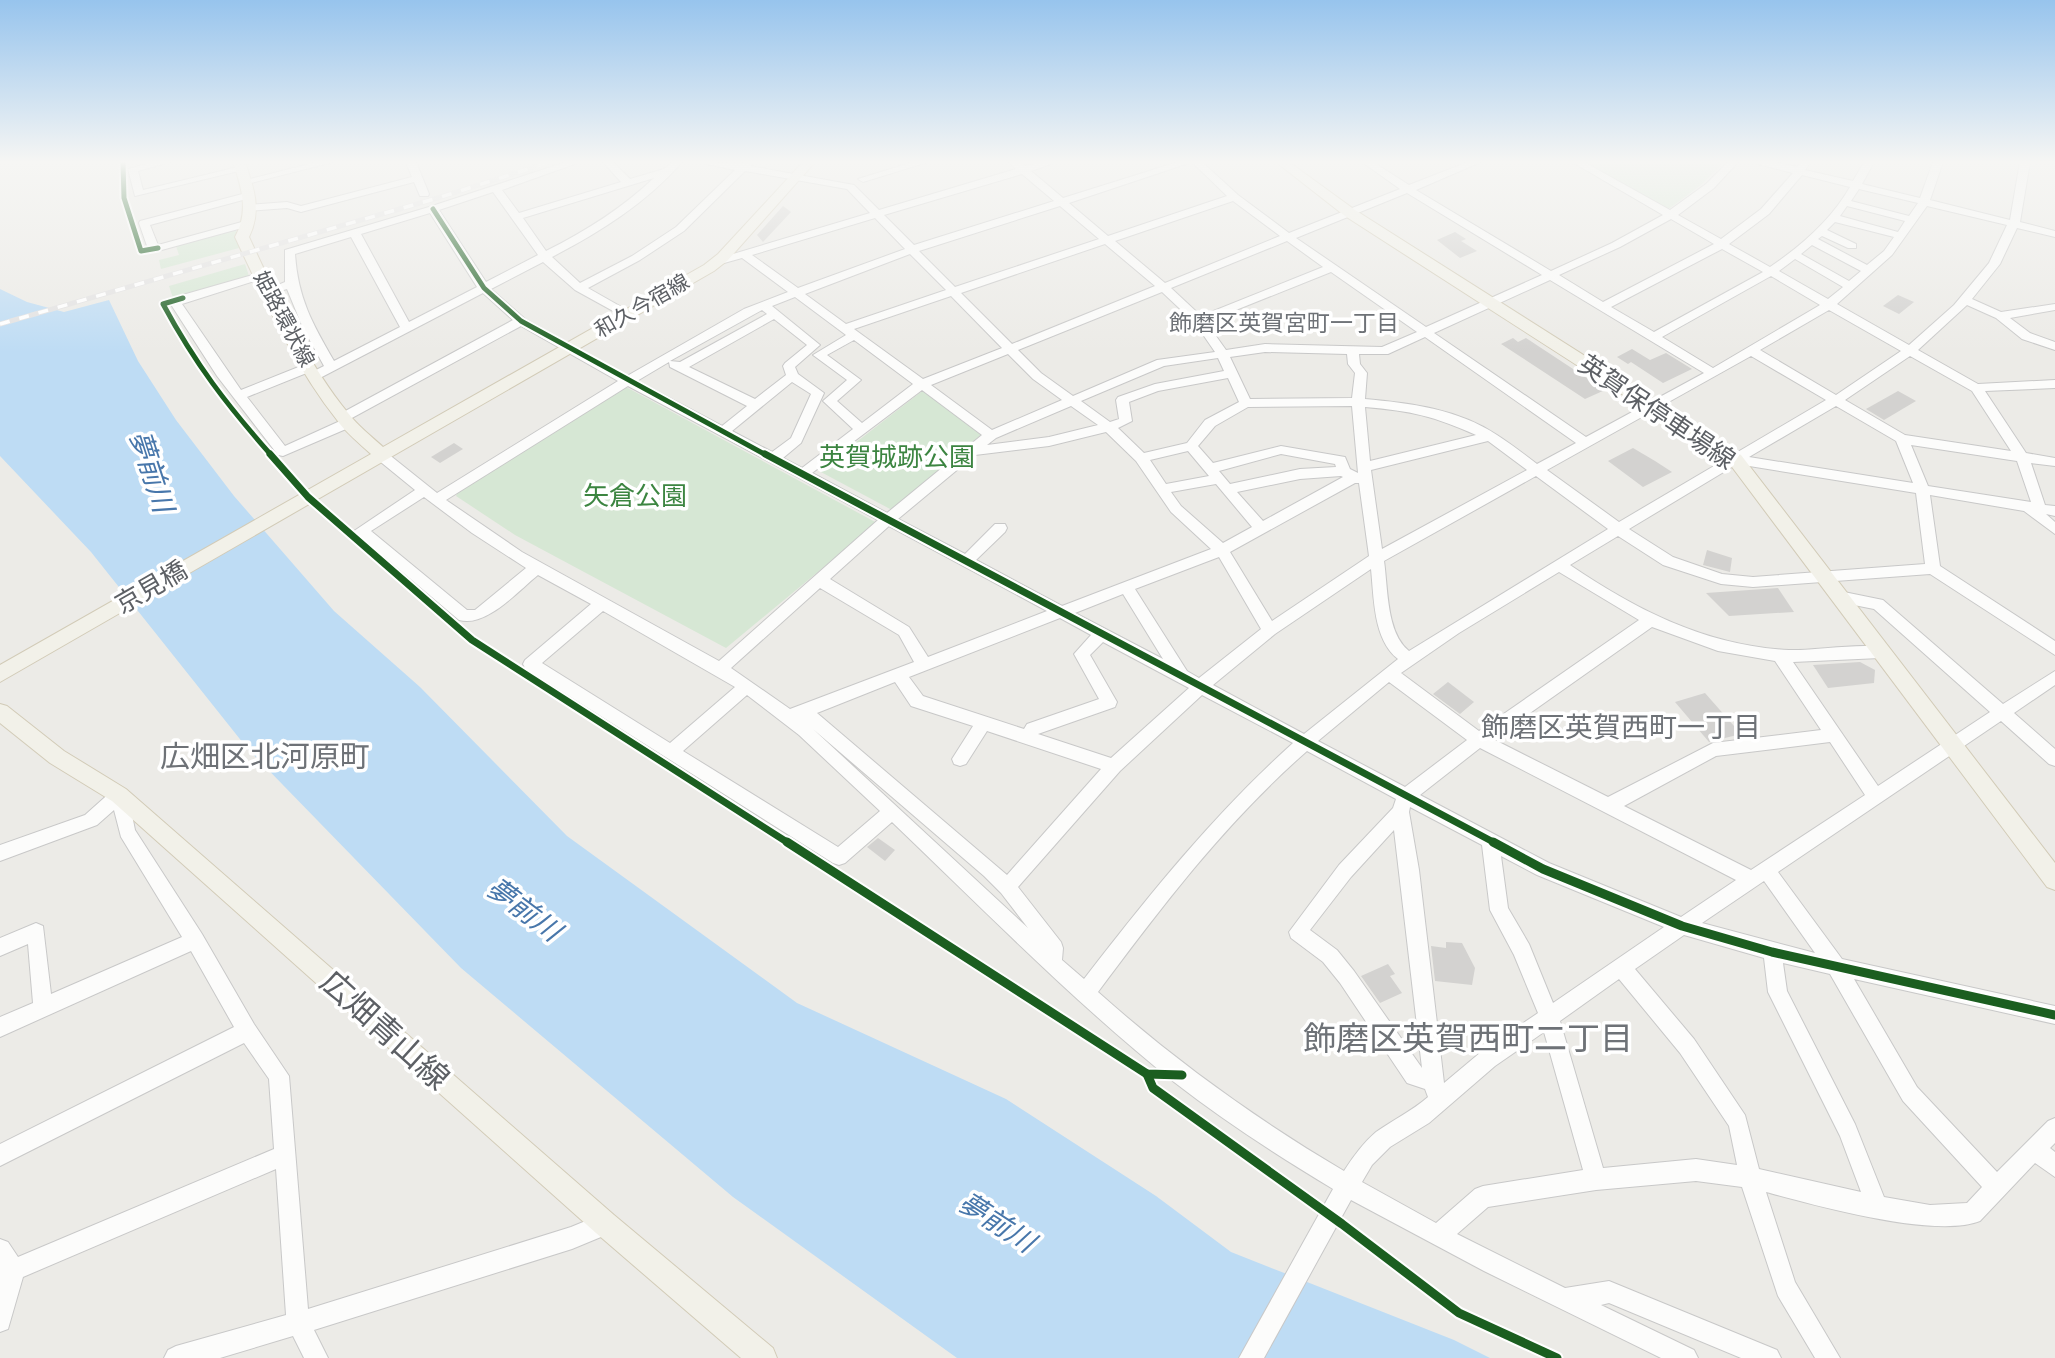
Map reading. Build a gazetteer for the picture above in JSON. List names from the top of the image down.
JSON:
{
  "streets": {
    "main road": [
      "和久今宿線",
      "姫路環状線",
      "英賀保停車場線",
      "京見橋",
      "広畑青山線"
    ]
  },
  "crossings": [
    ["和久今宿線", "姫路環状線"],
    ["和久今宿線", "京見橋"]
  ],
  "districts": [
    "飾磨区英賀宮町一丁目",
    "飾磨区英賀西町一丁目",
    "広畑区北河原町",
    "飾磨区英賀西町二丁目"
  ],
  "water": ["夢前川"],
  "parks": ["英賀城跡公園", "矢倉公園"]
}
